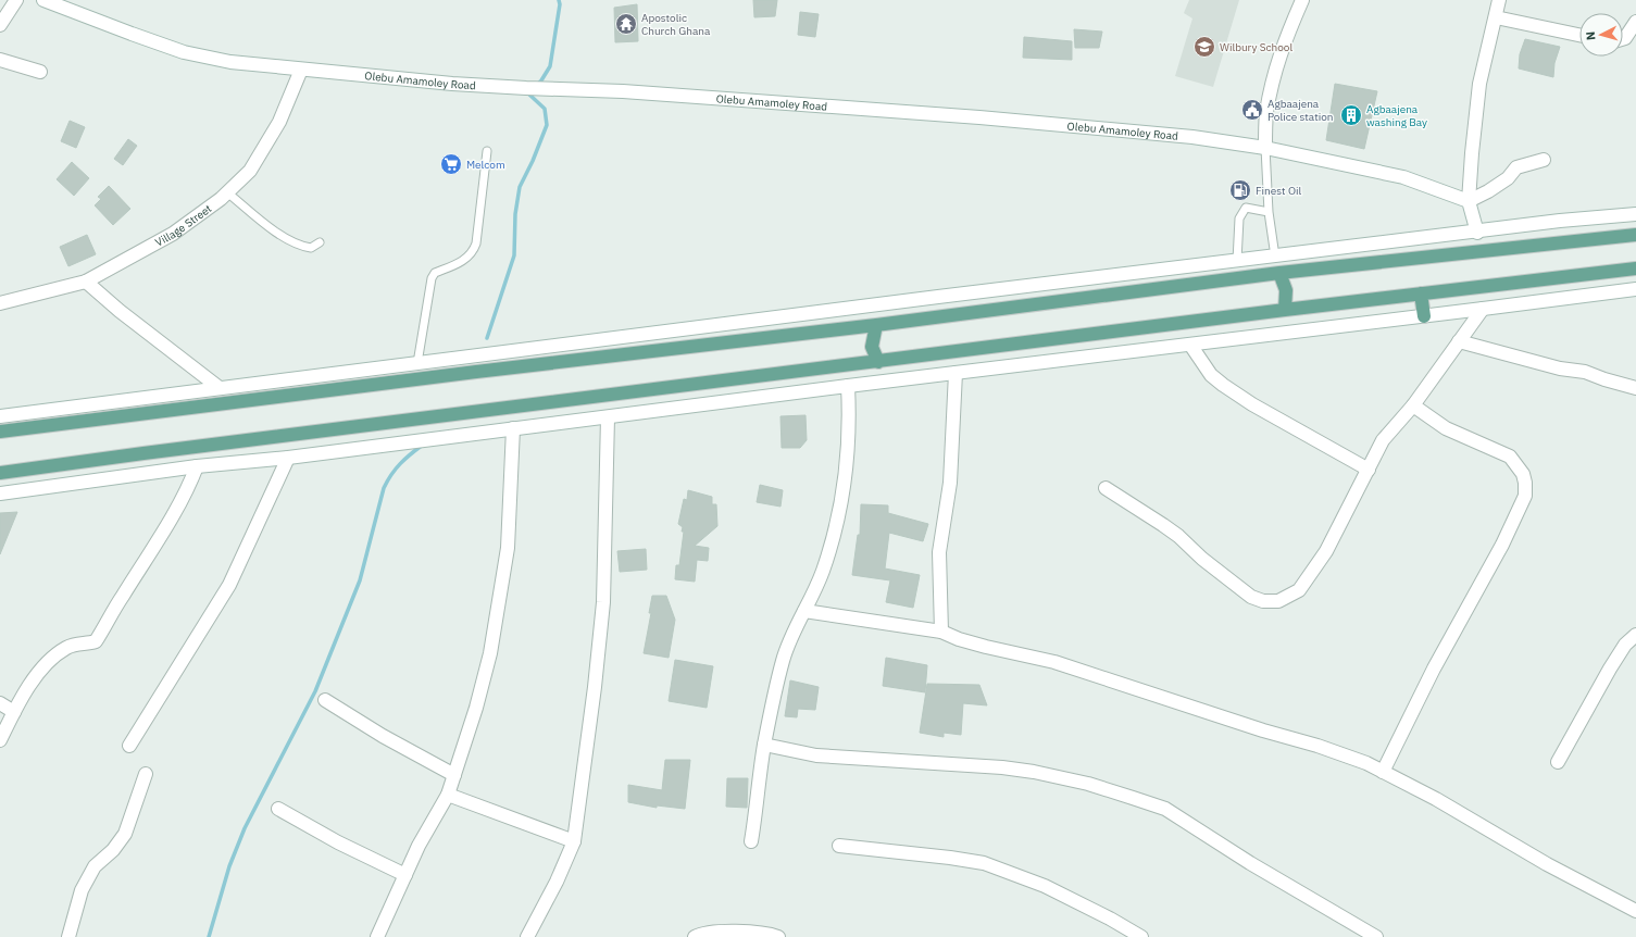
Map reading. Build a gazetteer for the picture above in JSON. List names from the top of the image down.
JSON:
{
  "streets": {
    "street": ["Olebu Amamoley Road", "Village Street"]
  },
  "crossings": [
    ["Olebu Amamoley Road", "Village Street"]
  ],
  "places": {
    "temple": ["Apostolic Church Ghana"],
    "school or university": ["Wilbury School"],
    "public building": ["Agbaajena Police station"],
    "building": ["Agbaajena washing Bay"],
    "supermarket": ["Melcom"],
    "fuel station": ["Finest Oil"]
  },
  "north": "left"
}
